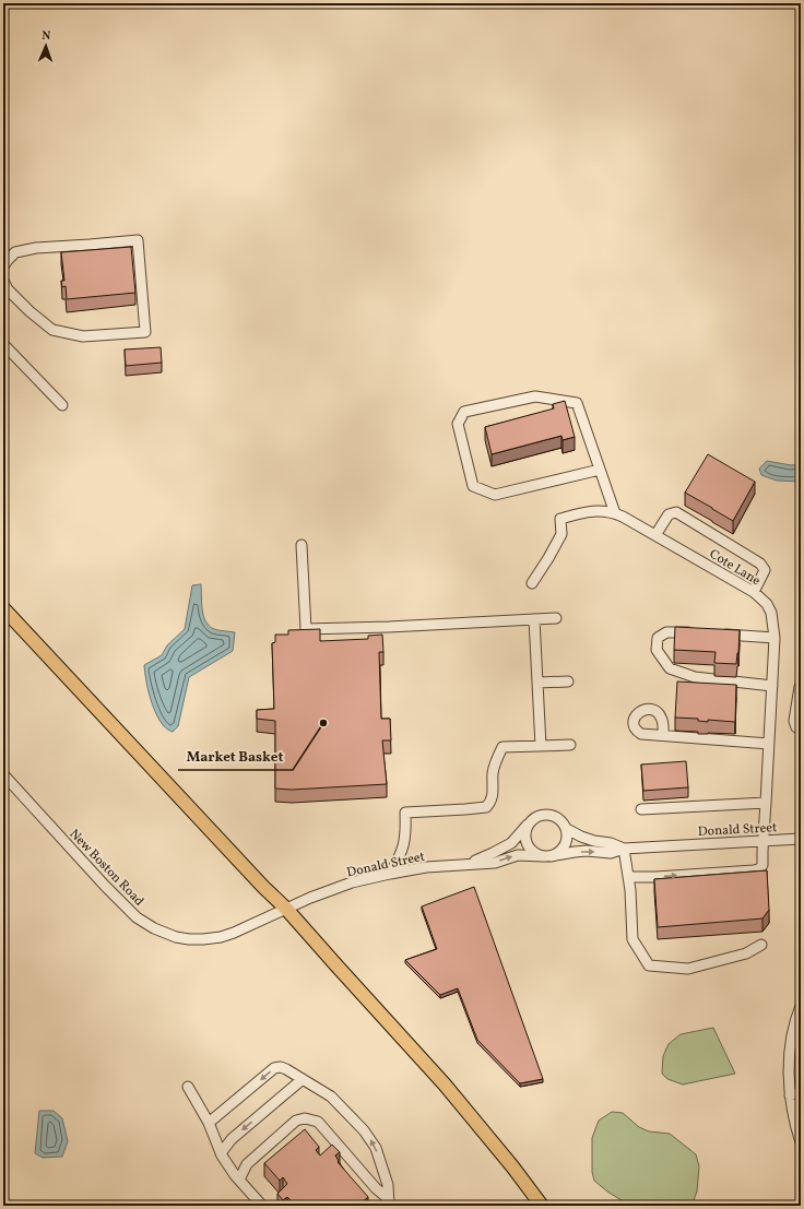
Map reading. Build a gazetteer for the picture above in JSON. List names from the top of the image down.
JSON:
{
  "streets": {
    "street": ["Cote Lane", "Donald Street", "New Boston Road"]
  },
  "crossings": [
    ["Cote Lane", "Donald Street"],
    ["Donald Street", "New Boston Road"]
  ],
  "places": ["Market Basket"],
  "north": "top"
}
